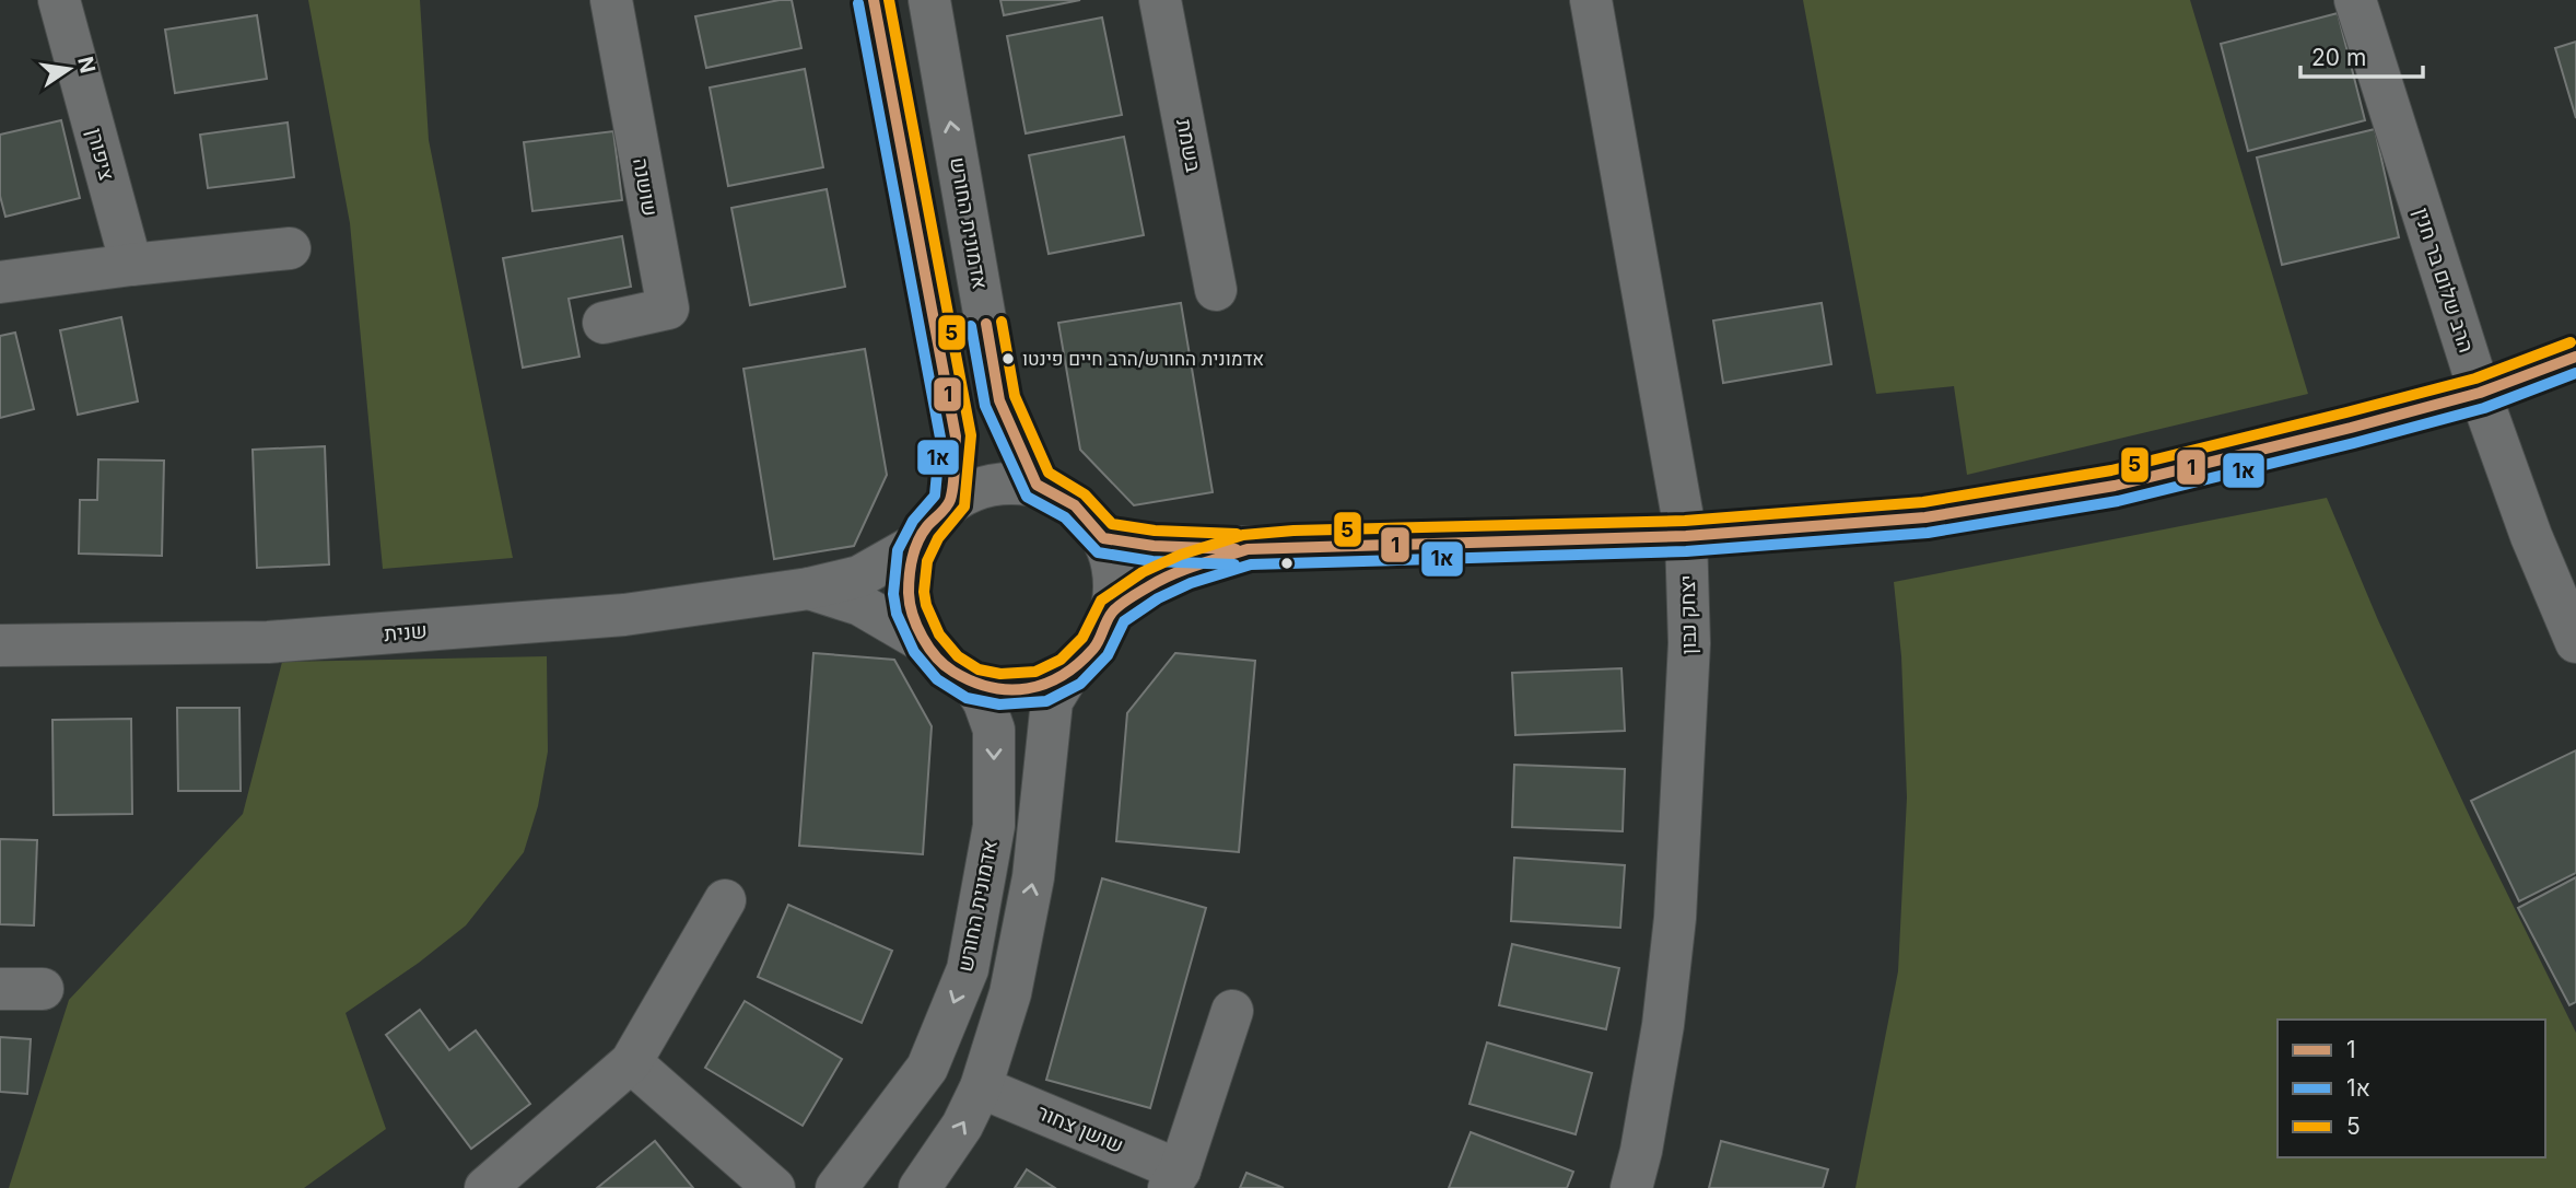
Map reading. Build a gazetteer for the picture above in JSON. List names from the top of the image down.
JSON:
{
  "streets": {
    "street": [
      "בשמת",
      "ציפורן",
      "שושנה",
      "אדמונית החורש",
      "הרב שלום בר חנין",
      "יצחק נבון",
      "שנית",
      "שושן צחור"
    ]
  },
  "crossings": [
    ["אדמונית החורש", "שנית"]
  ],
  "places": ["אדמונית החורש/הרב חיים פינטו"],
  "lines": ["transit line 1", "transit line 5", "transit line 1א"],
  "legend": ["1", "1א", "5"],
  "scale_bar": "20 m",
  "north": "right"
}
